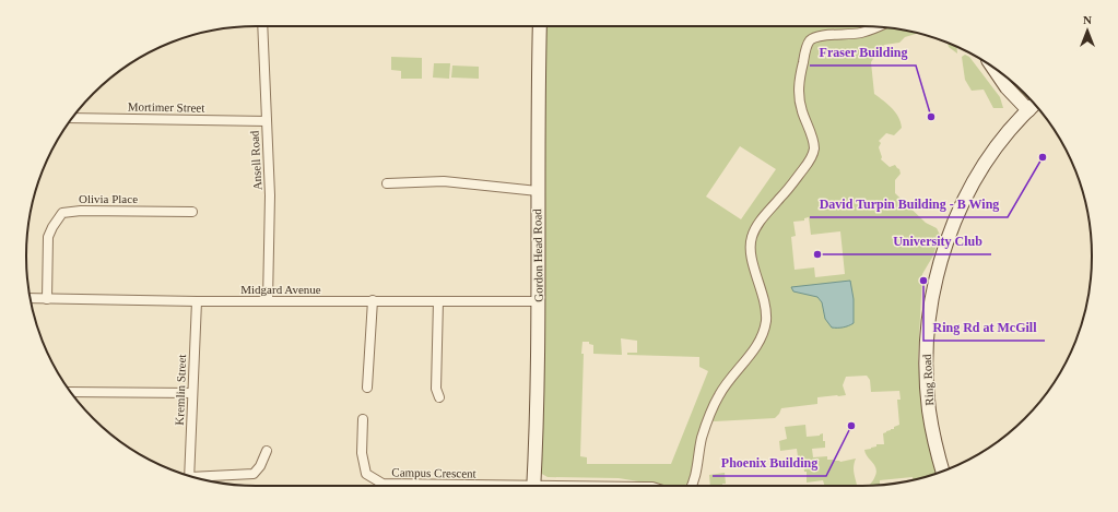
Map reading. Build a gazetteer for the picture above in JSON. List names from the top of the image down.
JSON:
{
  "streets": {
    "street": [
      "Mortimer Street",
      "Ansell Road",
      "Olivia Place",
      "Gordon Head Road",
      "Midgard Avenue",
      "Ring Road",
      "Kremlin Street",
      "Campus Crescent"
    ]
  },
  "crossings": [
    ["Mortimer Street", "Ansell Road"],
    ["Ansell Road", "Midgard Avenue"],
    ["Olivia Place", "Midgard Avenue"],
    ["Gordon Head Road", "Midgard Avenue"],
    ["Midgard Avenue", "Kremlin Street"]
  ],
  "places": [
    "Fraser Building",
    "David Turpin Building - B Wing",
    "University Club",
    "Ring Rd at McGill",
    "Phoenix Building"
  ],
  "north": "top"
}
